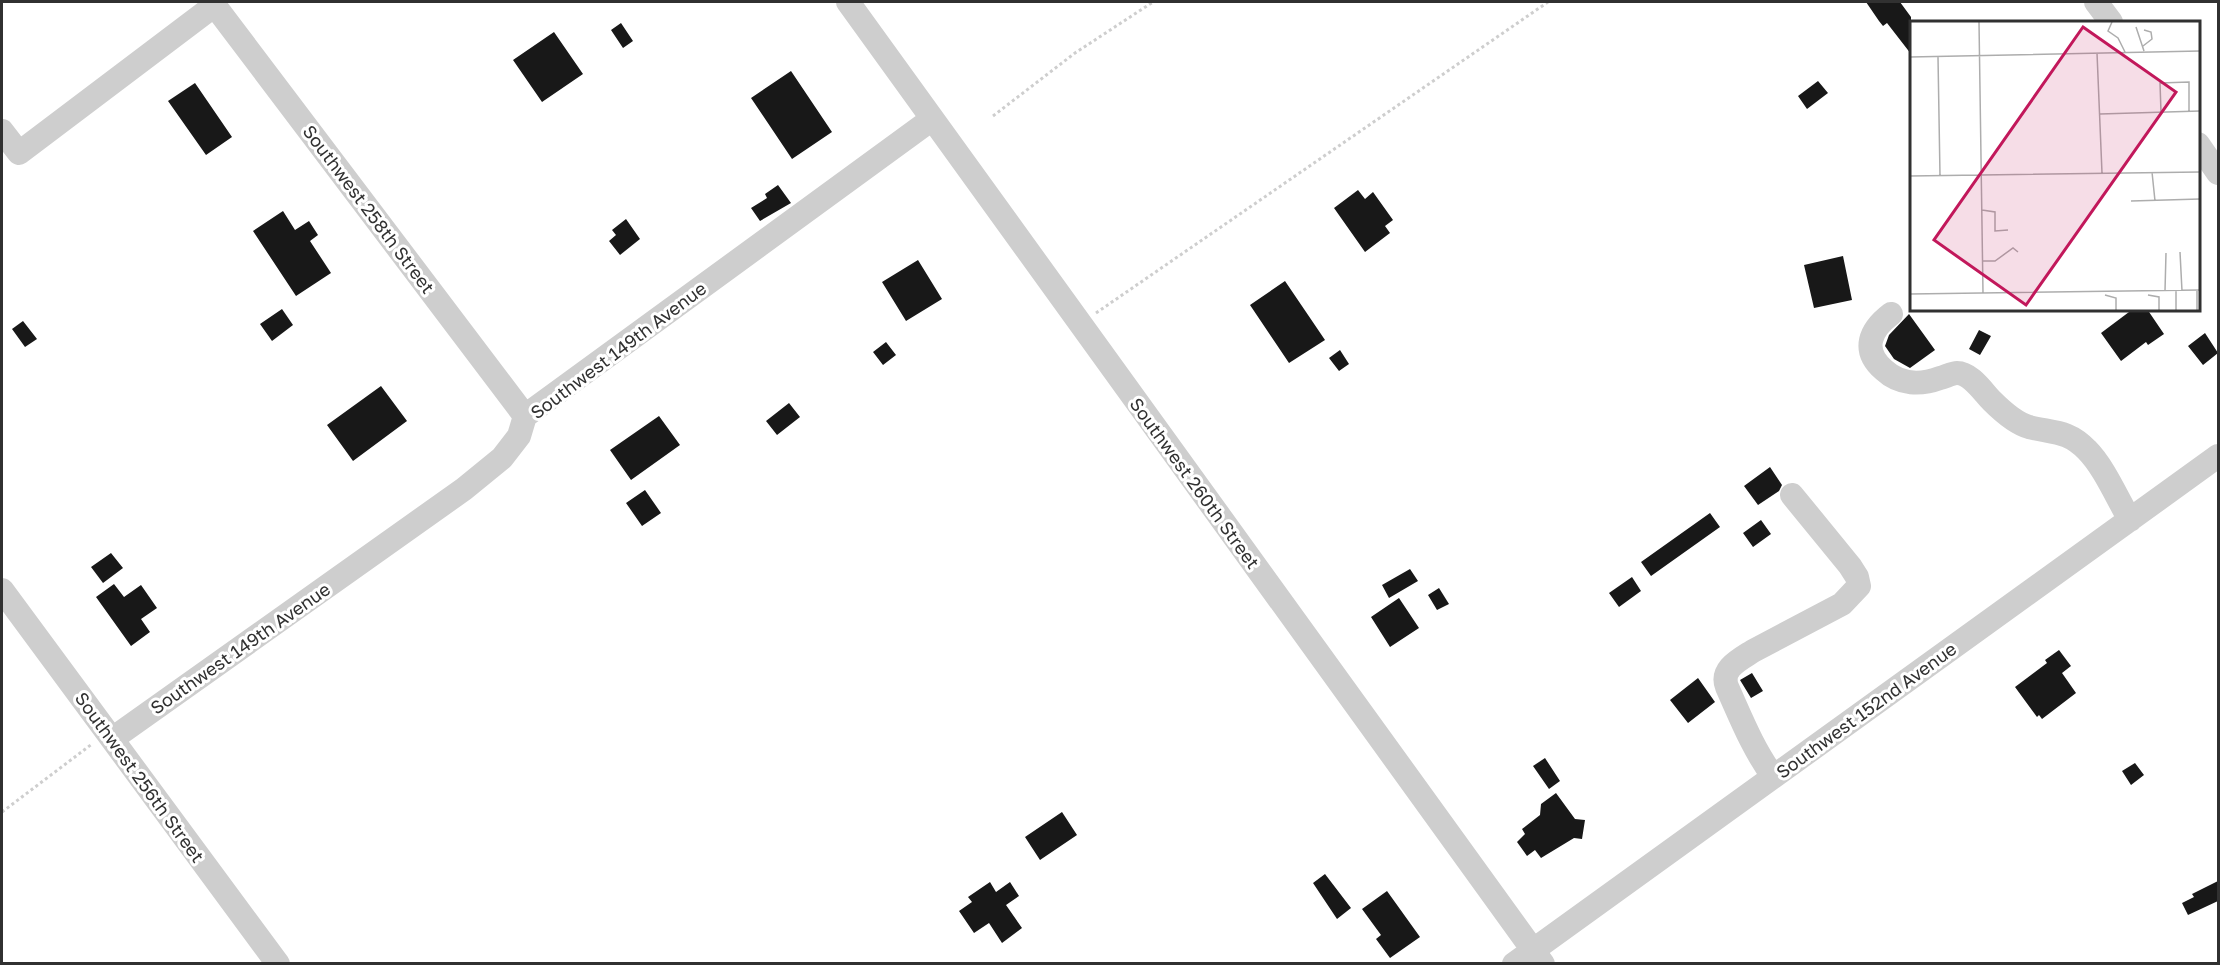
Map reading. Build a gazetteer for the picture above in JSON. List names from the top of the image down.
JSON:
{
  "streets": {
    "street": [
      "Southwest 258th Street",
      "Southwest 149th Avenue",
      "Southwest 260th Street",
      "Southwest 152nd Avenue",
      "Southwest 256th Street"
    ]
  },
  "crossings": [
    ["Southwest 258th Street", "Southwest 149th Avenue"],
    ["Southwest 149th Avenue", "Southwest 260th Street"],
    ["Southwest 149th Avenue", "Southwest 256th Street"],
    ["Southwest 260th Street", "Southwest 152nd Avenue"]
  ]
}
